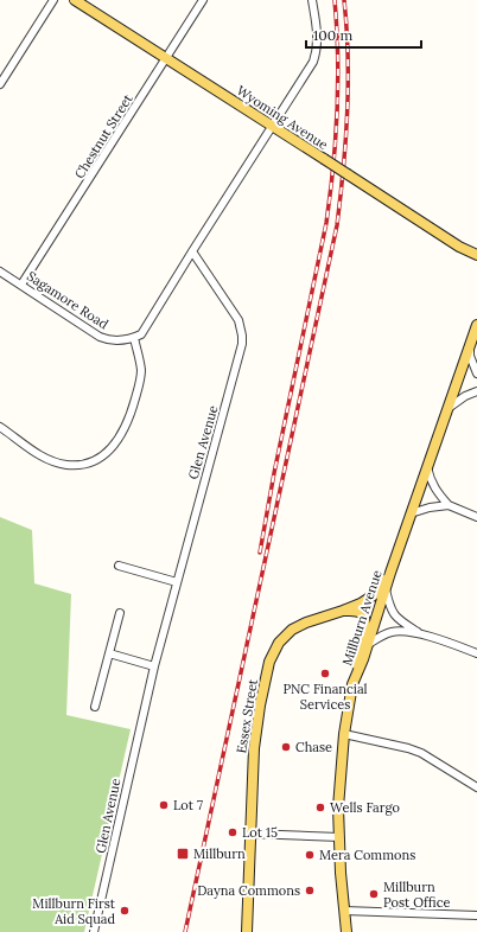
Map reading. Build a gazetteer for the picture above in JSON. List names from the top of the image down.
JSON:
{
  "streets": {
    "main road": ["Wyoming Avenue", "Millburn Avenue", "Essex Street"],
    "street": ["Chestnut Street", "Sagamore Road", "Glen Avenue"]
  },
  "crossings": [
    ["Wyoming Avenue", "Chestnut Street"],
    ["Chestnut Street", "Sagamore Road"],
    ["Millburn Avenue", "Essex Street"]
  ],
  "places": {
    "other": [
      "PNC Financial Services",
      "Chase",
      "Lot 7",
      "Wells Fargo",
      "Lot 15",
      "Mera Commons",
      "Dayna Commons",
      "Millburn Post Office",
      "Millburn First Aid Squad"
    ],
    "transit": ["Millburn"]
  },
  "scale_bar": "100 m"
}
